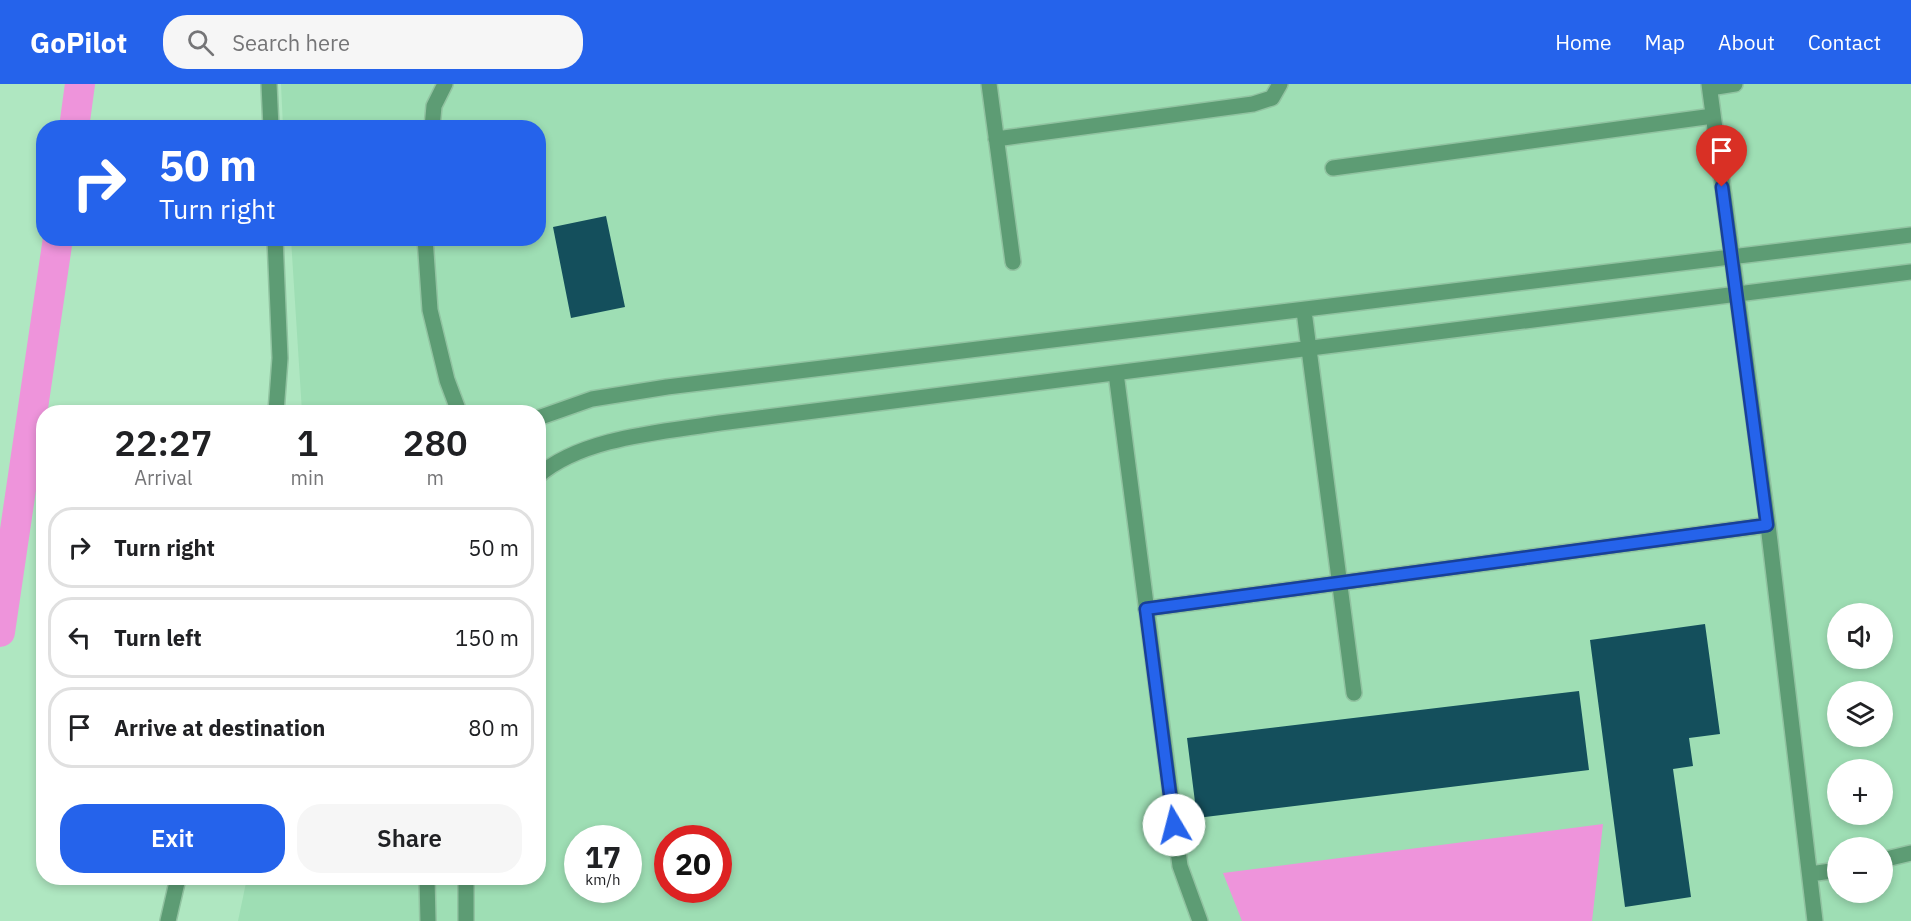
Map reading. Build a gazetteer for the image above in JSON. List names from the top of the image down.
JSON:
{
  "page": {
    "header": "GoPilot",
    "search": "Search here",
    "nav": [
      "Home",
      "Map",
      "About",
      "Contact"
    ],
    "turn": ["50 m", "Turn right"],
    "eta": [
      "22:27",
      "Arrival",
      "1",
      "min",
      "280",
      "m"
    ],
    "list": [
      {
        "name": "Turn right",
        "value": "50 m"
      },
      {
        "name": "Turn left",
        "value": "150 m"
      },
      {
        "name": "Arrive at destination",
        "value": "80 m"
      }
    ],
    "map_buttons": ["+", "−"],
    "buttons": ["Exit", "Share"],
    "speed": "17 km/h",
    "limit": "20"
  }
}
